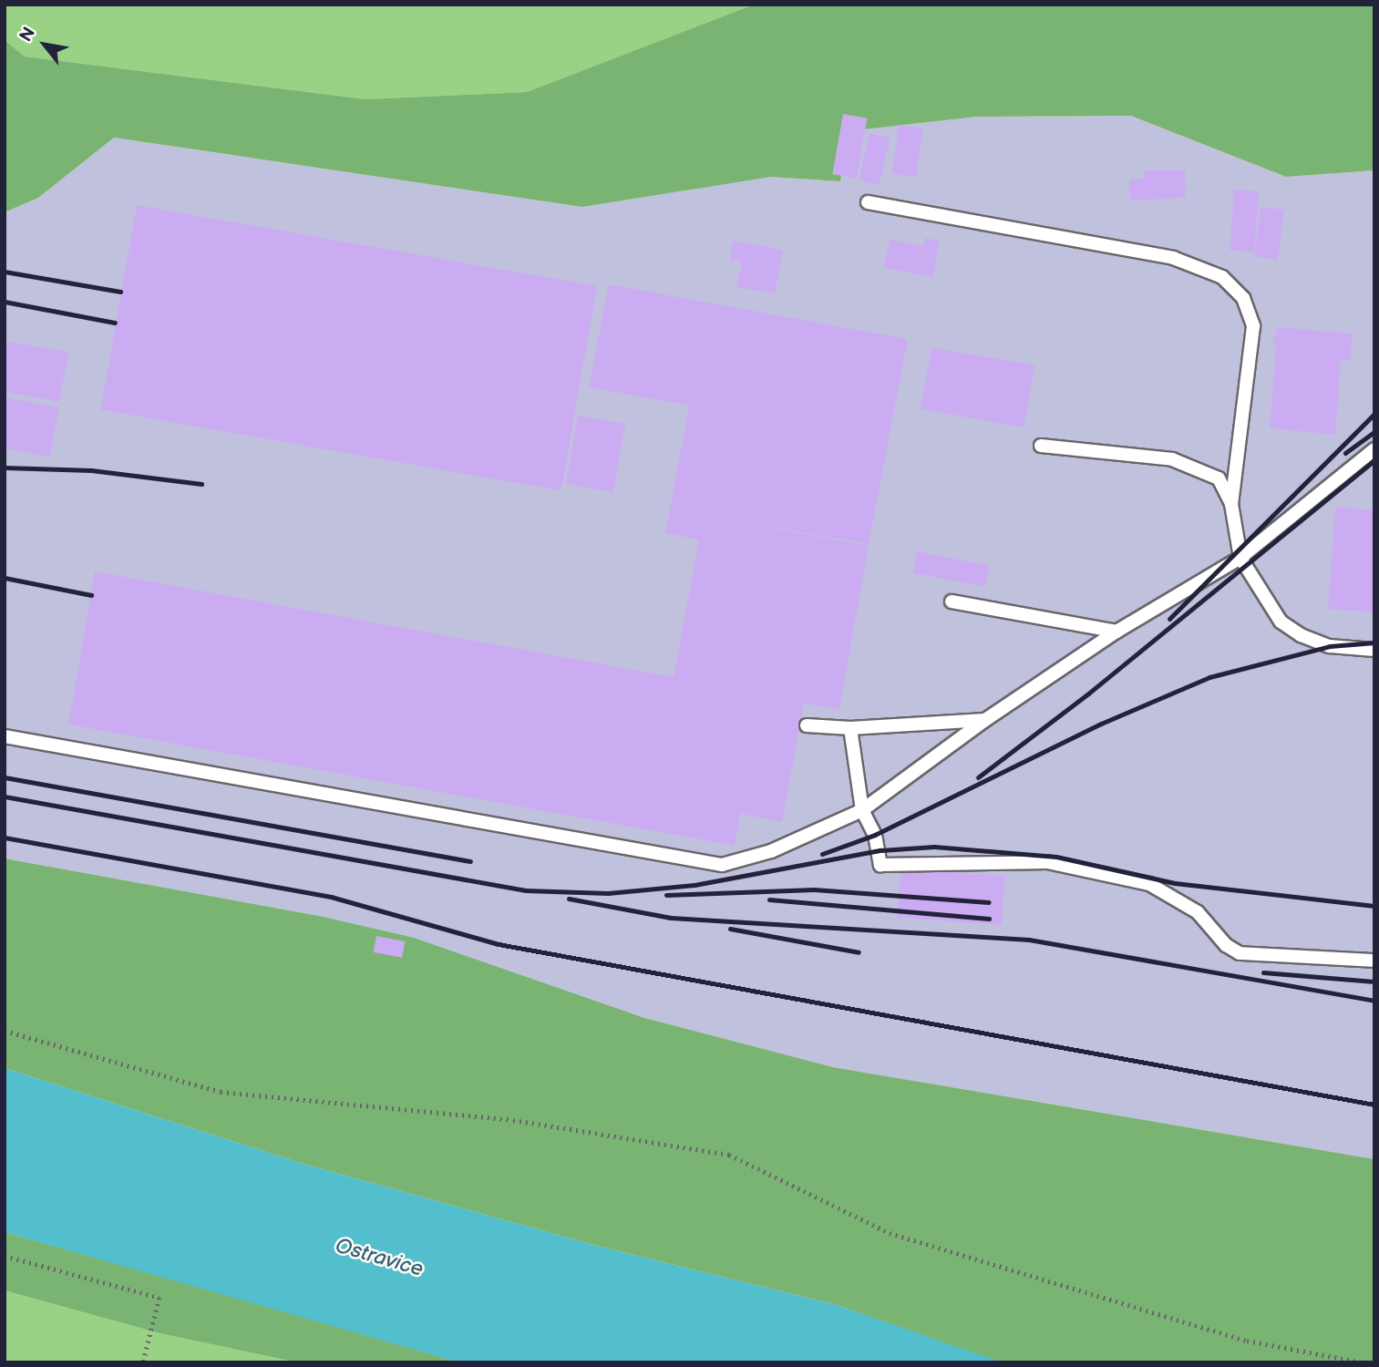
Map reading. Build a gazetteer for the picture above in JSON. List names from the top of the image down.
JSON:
{
  "water": ["Ostravice"],
  "north": "top left"
}
